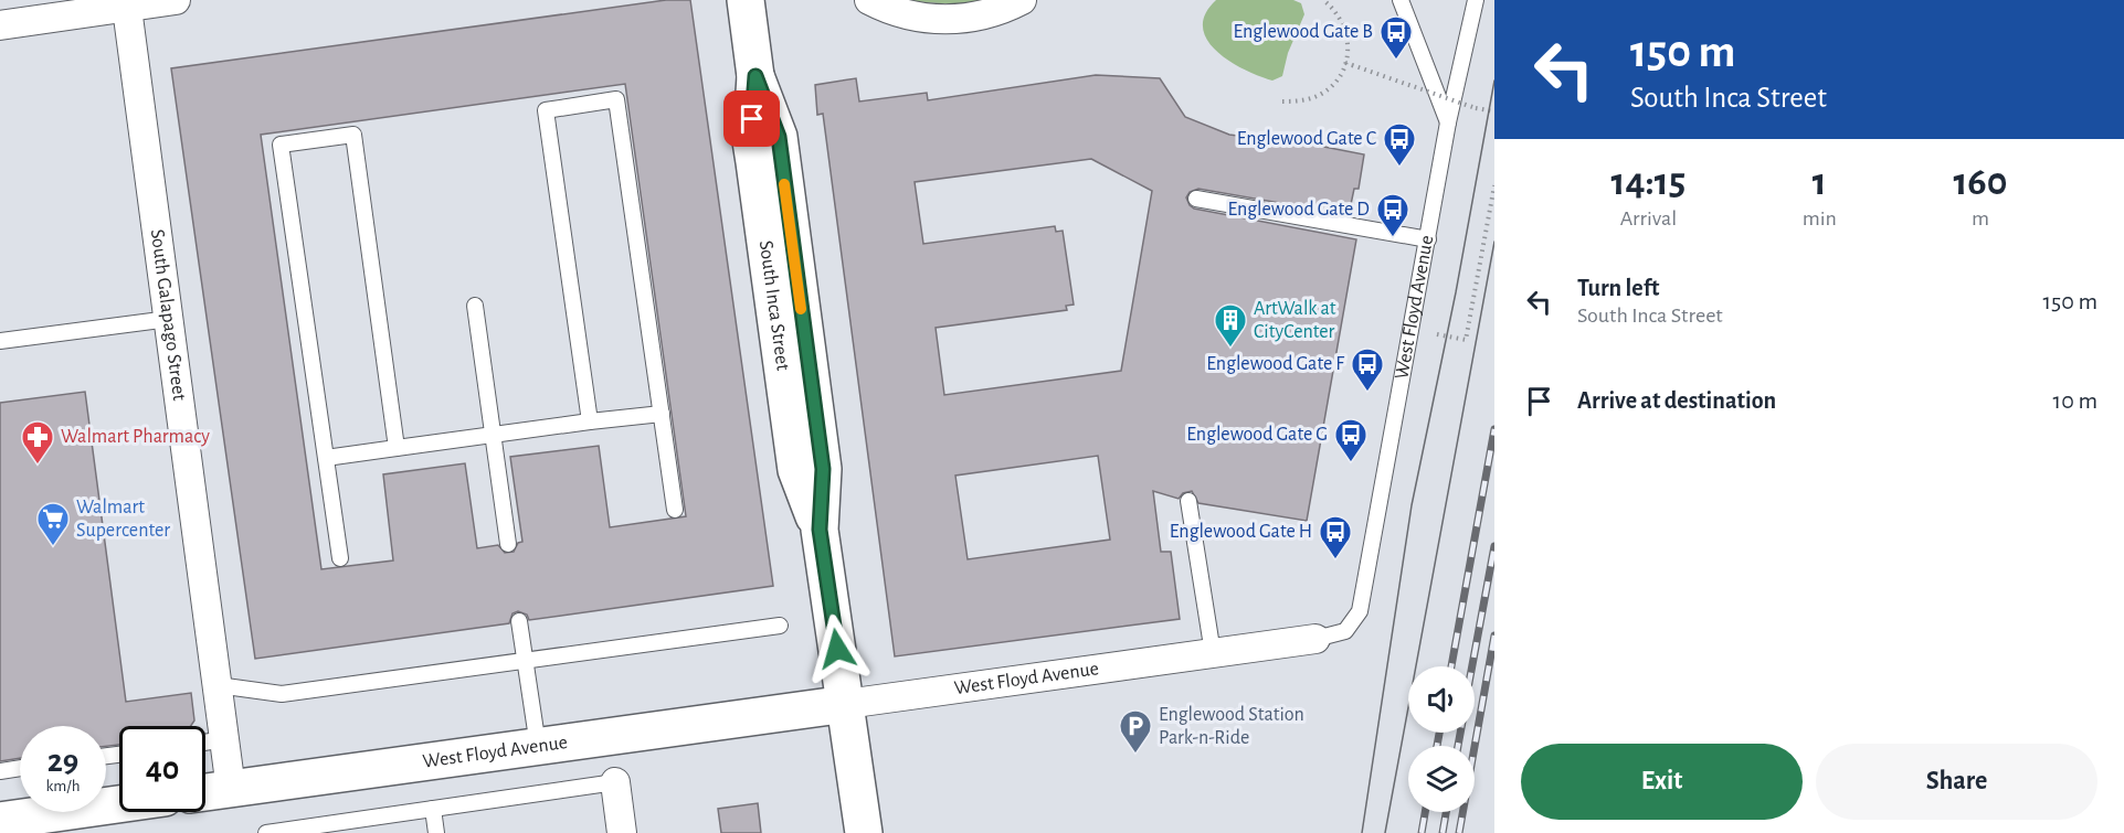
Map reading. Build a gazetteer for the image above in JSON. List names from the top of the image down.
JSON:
{
  "streets": {
    "street": ["South Inca Street", "West Floyd Avenue", "South Galapago Street"]
  },
  "crossings": [
    ["South Inca Street", "West Floyd Avenue"],
    ["West Floyd Avenue", "South Galapago Street"]
  ],
  "places": {
    "bus stop": [
      "Englewood Gate B",
      "Englewood Gate C",
      "Englewood Gate D",
      "Englewood Gate F",
      "Englewood Gate G",
      "Englewood Gate H"
    ],
    "building": ["ArtWalk at CityCenter"],
    "pharmacy": ["Walmart Pharmacy"],
    "supermarket": ["Walmart Supercenter"],
    "parking": ["Englewood Station Park-n-Ride"]
  },
  "page": {
    "turn": ["150 m", "South Inca Street"],
    "eta": [
      "14:15",
      "Arrival",
      "1",
      "min",
      "160",
      "m"
    ],
    "list": [
      {
        "name": "Turn left",
        "note": "South Inca Street",
        "value": "150 m"
      },
      {
        "name": "Arrive at destination",
        "value": "10 m"
      }
    ],
    "speed": "29 km/h",
    "limit": "40",
    "buttons": ["Exit", "Share"]
  }
}
